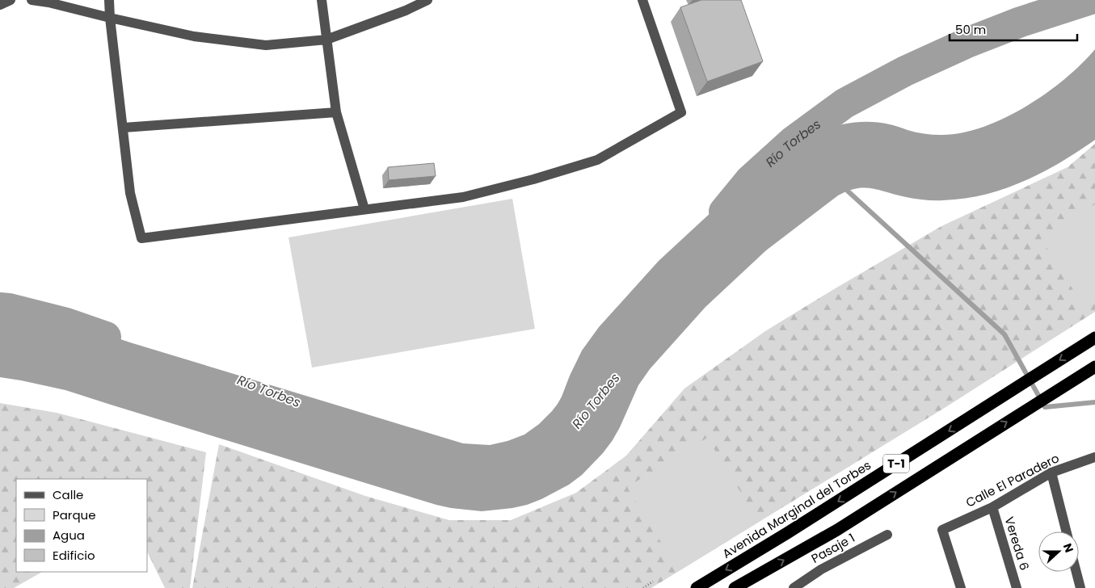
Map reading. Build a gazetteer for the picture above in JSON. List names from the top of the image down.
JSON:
{
  "streets": {
    "highway": ["T-1", "Avenida Marginal del Torbes"],
    "street": ["Calle El Paradero", "Vereda 6", "Pasaje 1"]
  },
  "crossings": [
    ["Calle El Paradero", "Vereda 6"]
  ],
  "water": ["Río Torbes"],
  "legend": [
    "Calle",
    "Parque",
    "Agua",
    "Edificio"
  ],
  "scale_bar": "50 m",
  "north": "right"
}
